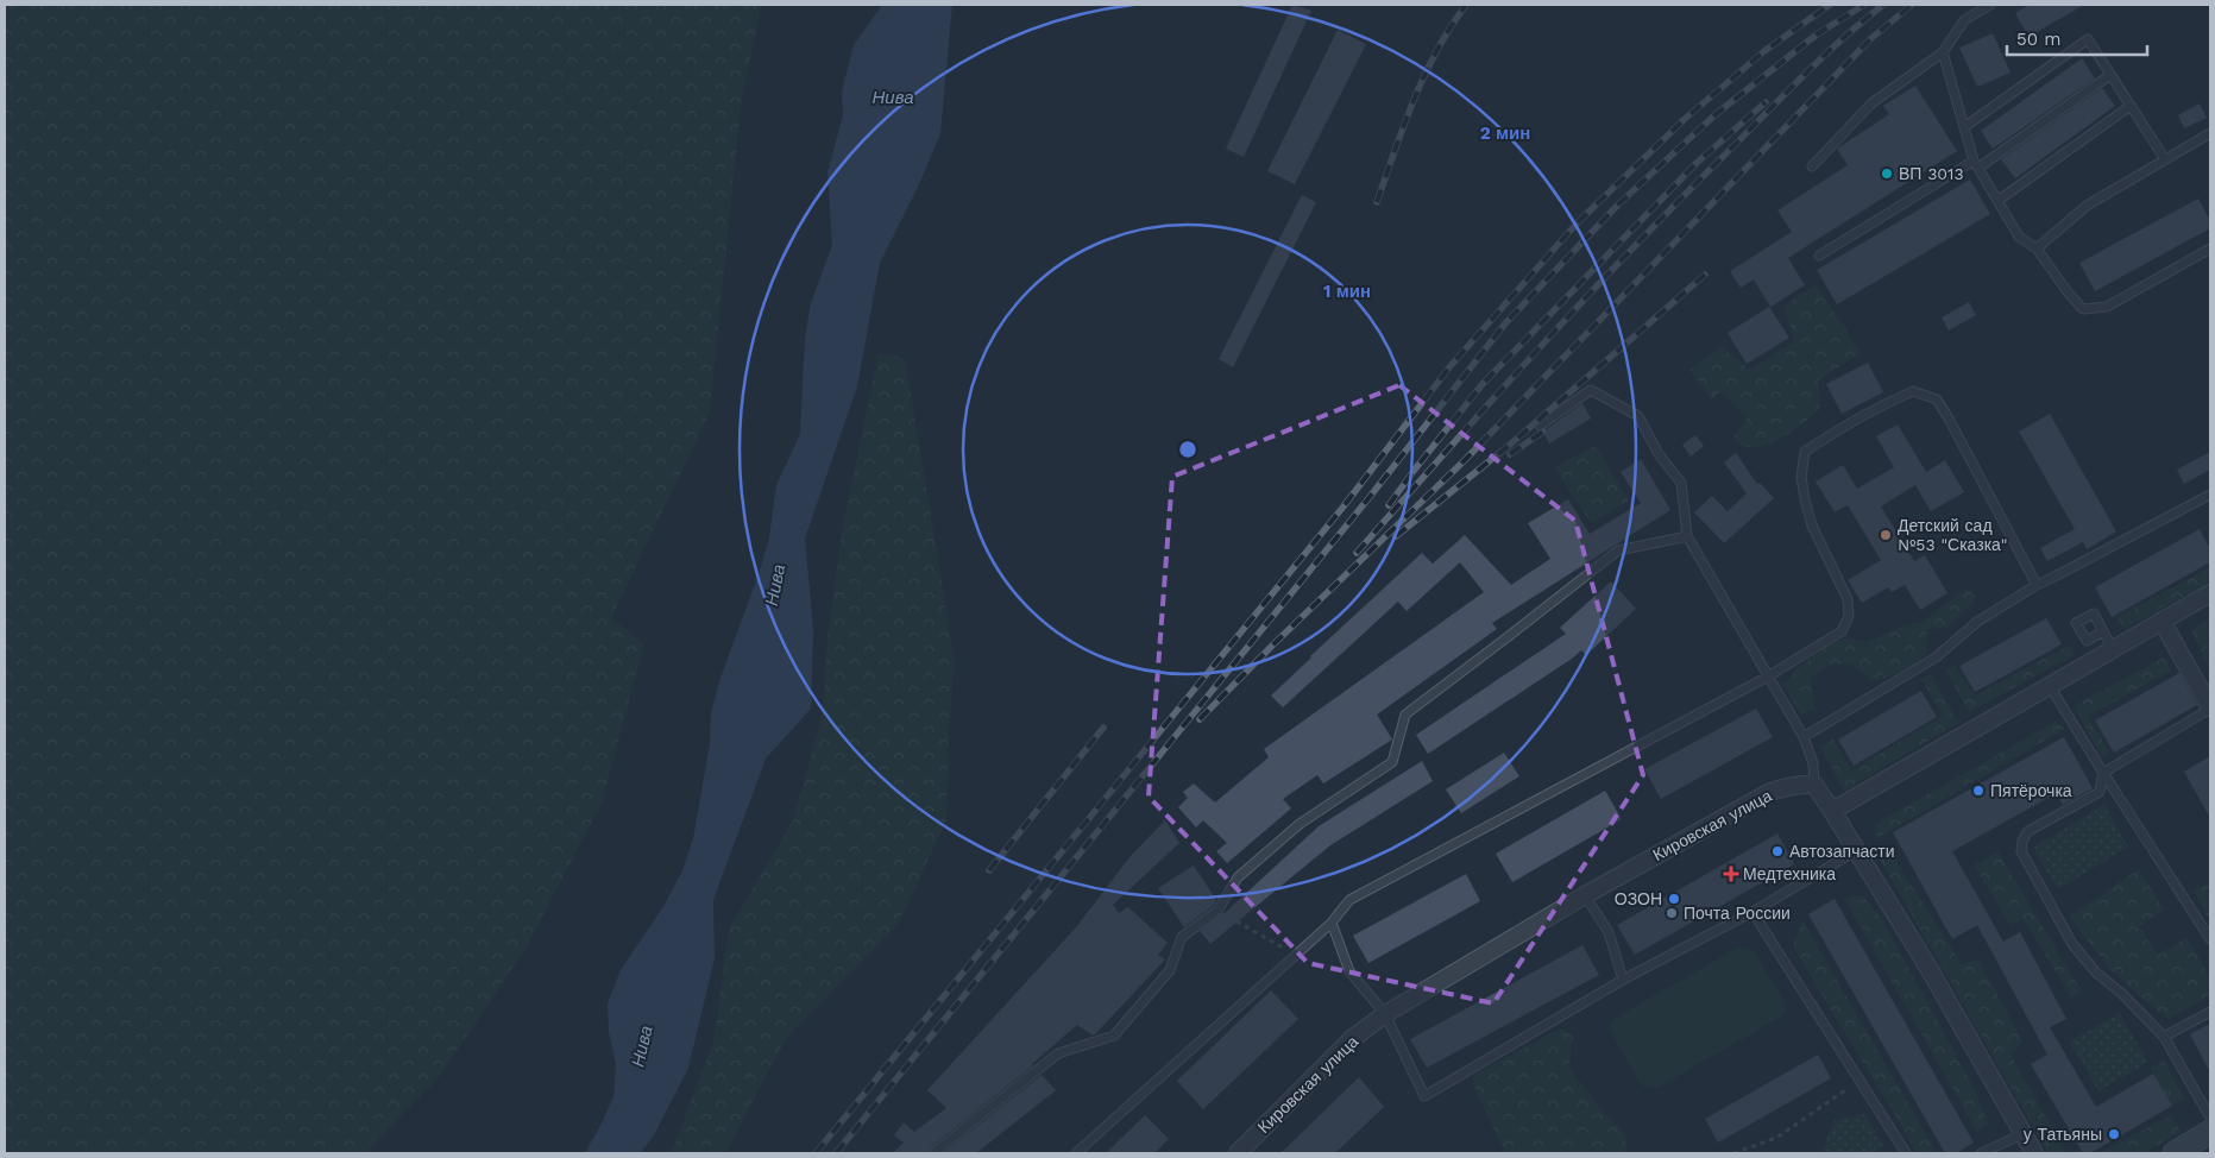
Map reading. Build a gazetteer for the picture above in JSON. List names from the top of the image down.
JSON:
{
  "streets": {
    "street": ["Кировская улица"]
  },
  "water": ["Нива"],
  "places": {
    "other": [
      "ВП 3013",
      "Детский сад №53 \"Сказка\"",
      "Пятёрочка",
      "Автозапчасти",
      "ОЗОН",
      "Почта России",
      "у Татьяны"
    ],
    "health": ["Медтехника"]
  },
  "scale_bar": "50 m",
  "rings": ["2 мин", "1 мин"]
}
